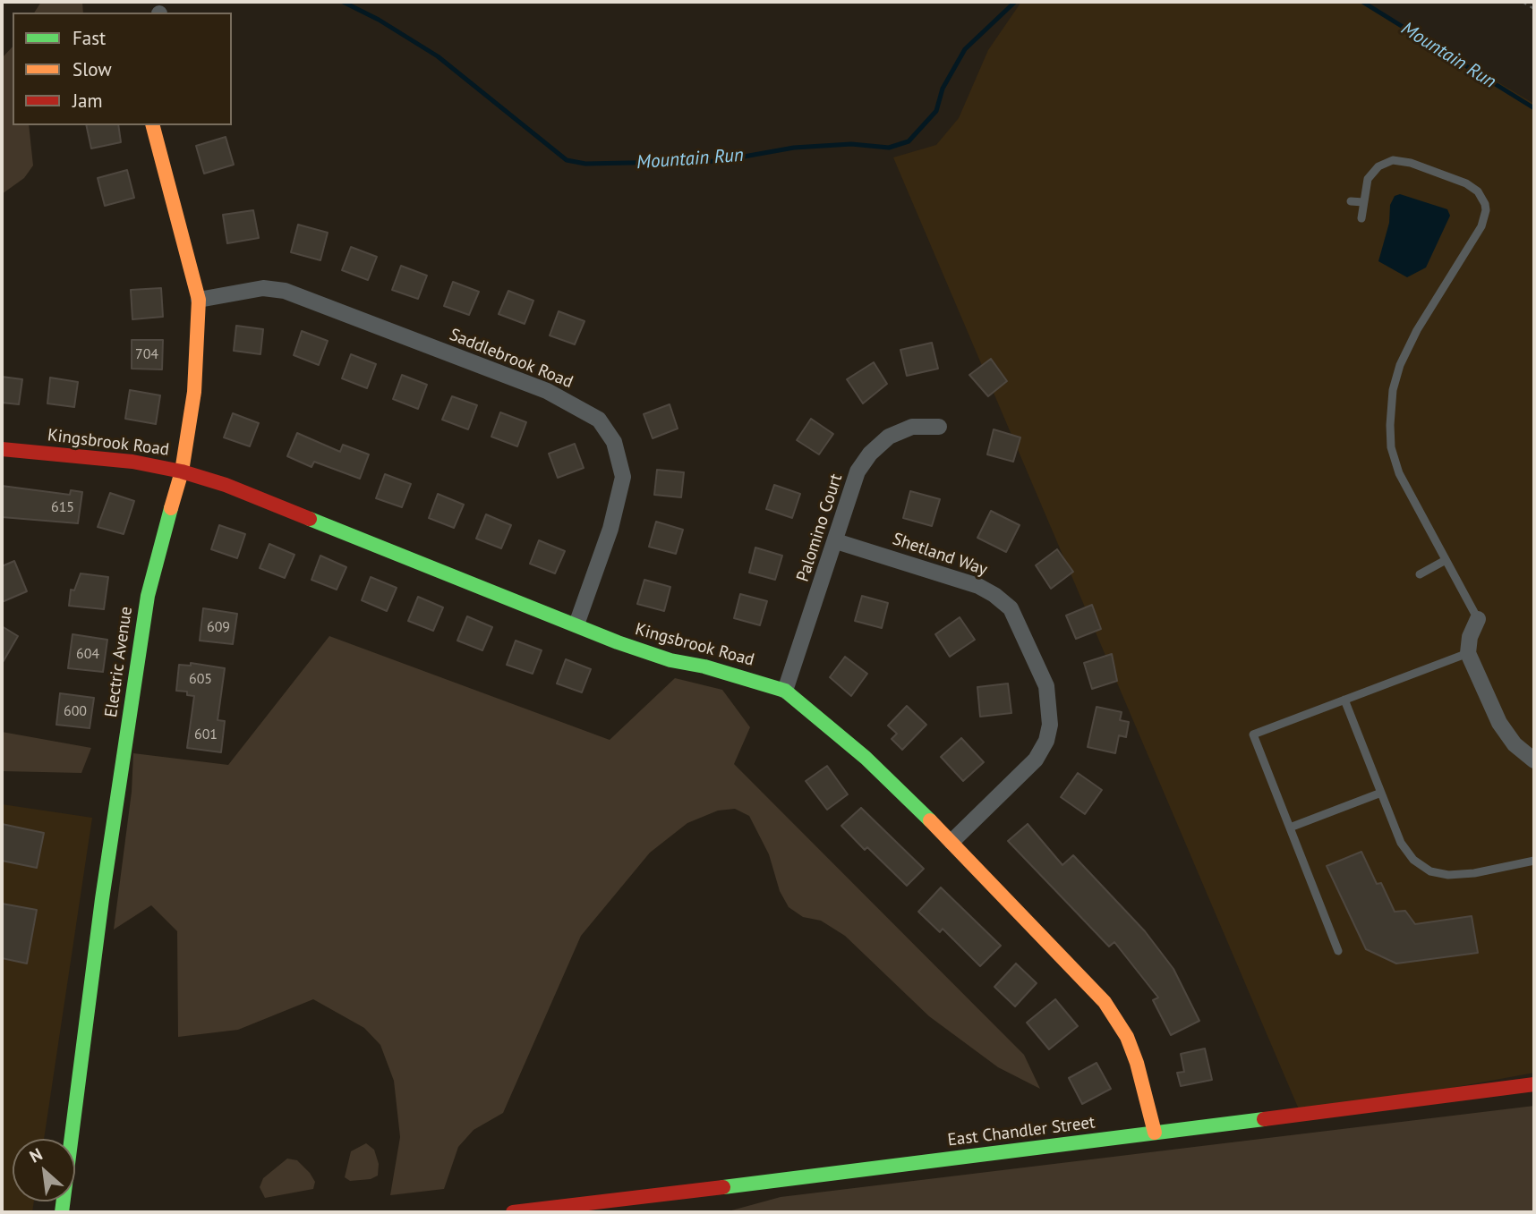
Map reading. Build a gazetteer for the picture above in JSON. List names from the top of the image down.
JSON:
{
  "streets": {
    "street": [
      "Saddlebrook Road",
      "Kingsbrook Road",
      "Palomino Court",
      "Shetland Way",
      "Electric Avenue",
      "East Chandler Street"
    ]
  },
  "crossings": [
    ["Saddlebrook Road", "Kingsbrook Road"],
    ["Saddlebrook Road", "Electric Avenue"],
    ["Kingsbrook Road", "Palomino Court"],
    ["Kingsbrook Road", "Shetland Way"],
    ["Kingsbrook Road", "Electric Avenue"],
    ["Kingsbrook Road", "East Chandler Street"],
    ["Palomino Court", "Shetland Way"]
  ],
  "water": ["Mountain Run"],
  "house_numbers": [
    "704",
    "615",
    "609",
    "604",
    "605",
    "600",
    "601"
  ],
  "legend": ["Fast", "Slow", "Jam"],
  "north": "top left"
}
